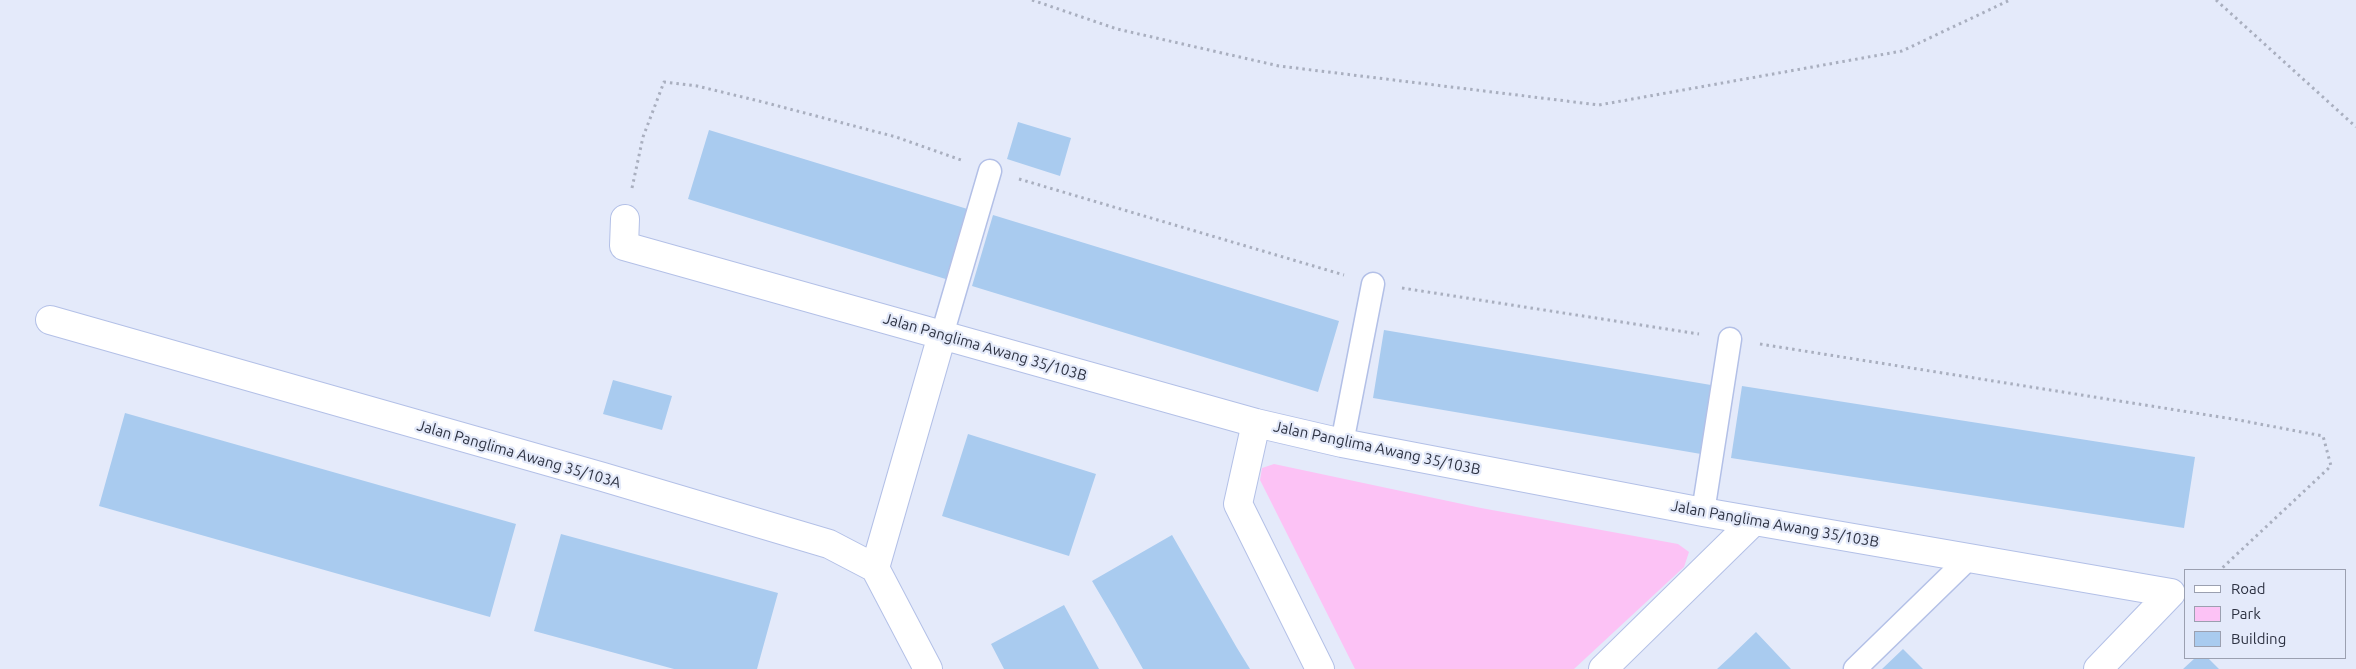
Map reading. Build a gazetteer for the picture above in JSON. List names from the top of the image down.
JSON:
{
  "streets": {
    "street": ["Jalan Panglima Awang 35/103B", "Jalan Panglima Awang 35/103A"]
  },
  "legend": ["Road", "Park", "Building"]
}
